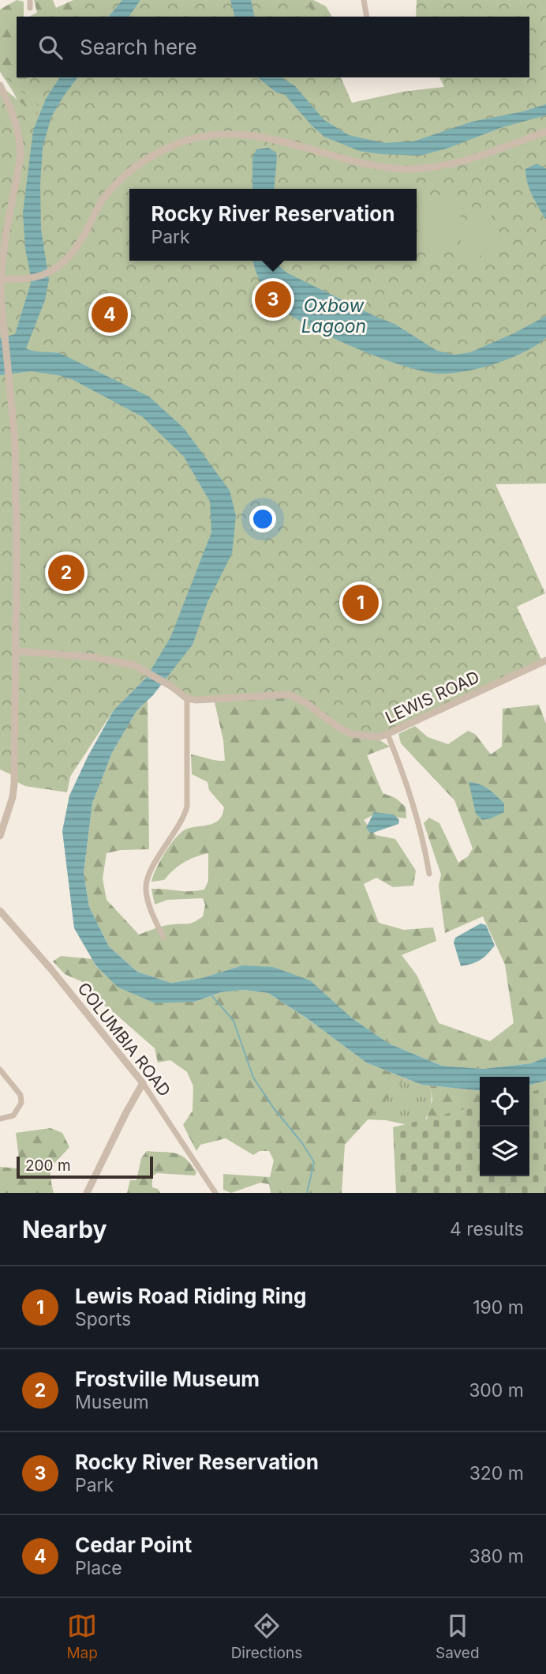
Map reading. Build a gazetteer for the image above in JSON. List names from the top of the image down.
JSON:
{
  "streets": {
    "street": ["LEWIS ROAD", "COLUMBIA ROAD"]
  },
  "water": ["Oxbow Lagoon"],
  "scale_bar": "200 m",
  "page": {
    "search": "Search here",
    "popup": ["Rocky River Reservation", "Park"],
    "pins": [
      "3",
      "4",
      "2",
      "1"
    ],
    "scale": "200 m",
    "heading": ["Nearby", "4 results"],
    "list": [
      {
        "mark": "1",
        "name": "Lewis Road Riding Ring",
        "note": "Sports",
        "value": "190 m"
      },
      {
        "mark": "2",
        "name": "Frostville Museum",
        "note": "Museum",
        "value": "300 m"
      },
      {
        "mark": "3",
        "name": "Rocky River Reservation",
        "note": "Park",
        "value": "320 m"
      },
      {
        "mark": "4",
        "name": "Cedar Point",
        "note": "Place",
        "value": "380 m"
      }
    ],
    "nav": ["Map", "Directions", "Saved"]
  }
}
